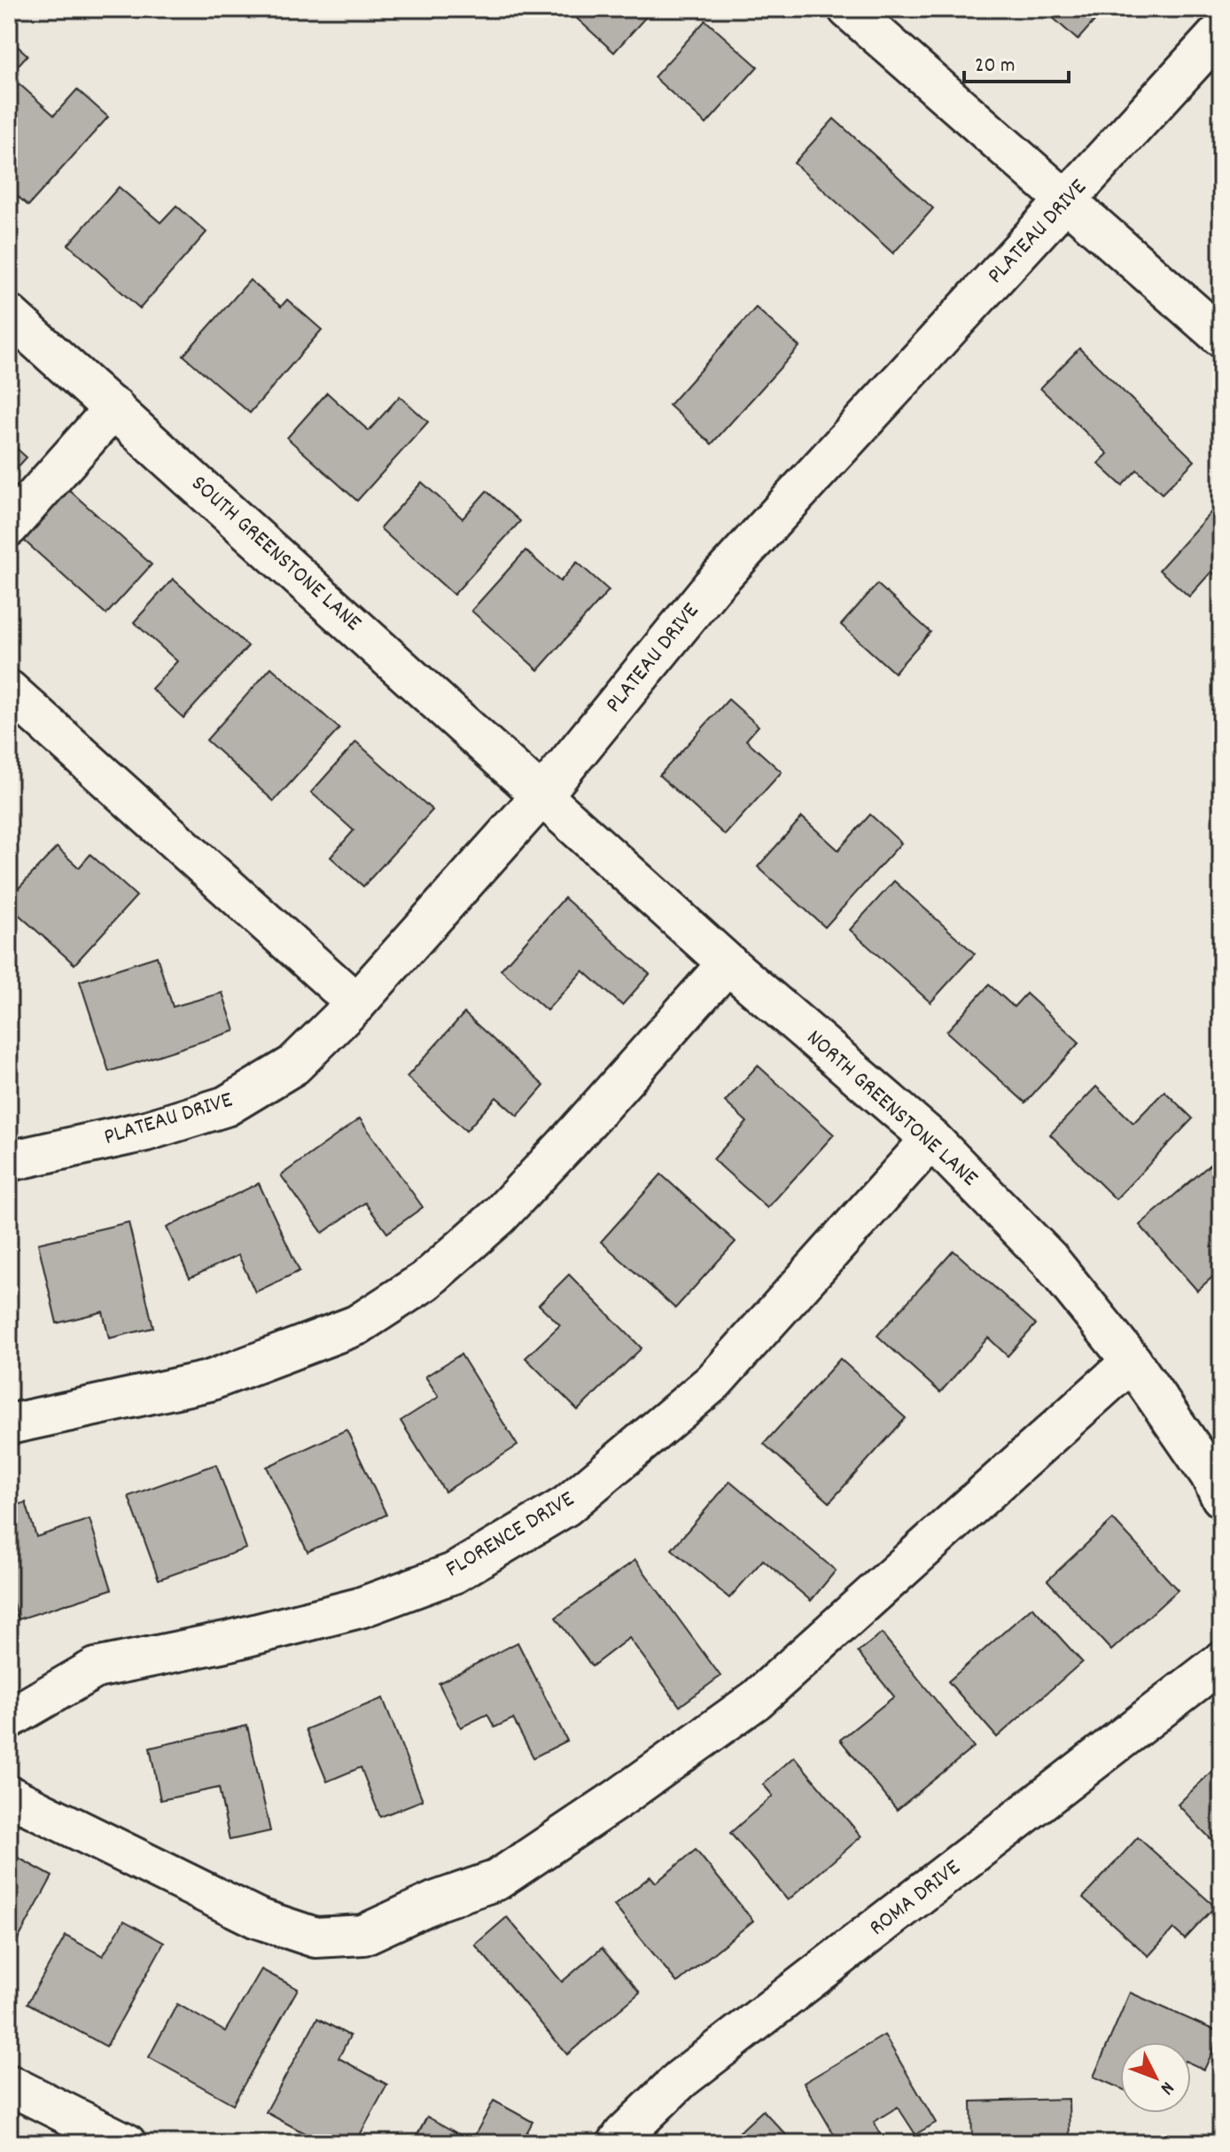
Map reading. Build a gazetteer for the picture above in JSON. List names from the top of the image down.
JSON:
{
  "streets": {
    "street": [
      "PLATEAU DRIVE",
      "SOUTH GREENSTONE LANE",
      "NORTH GREENSTONE LANE",
      "FLORENCE DRIVE",
      "ROMA DRIVE"
    ]
  },
  "crossings": [
    ["PLATEAU DRIVE", "SOUTH GREENSTONE LANE"],
    ["PLATEAU DRIVE", "NORTH GREENSTONE LANE"],
    ["SOUTH GREENSTONE LANE", "NORTH GREENSTONE LANE"],
    ["NORTH GREENSTONE LANE", "FLORENCE DRIVE"]
  ],
  "scale_bar": "20 m",
  "north": "bottom right"
}
